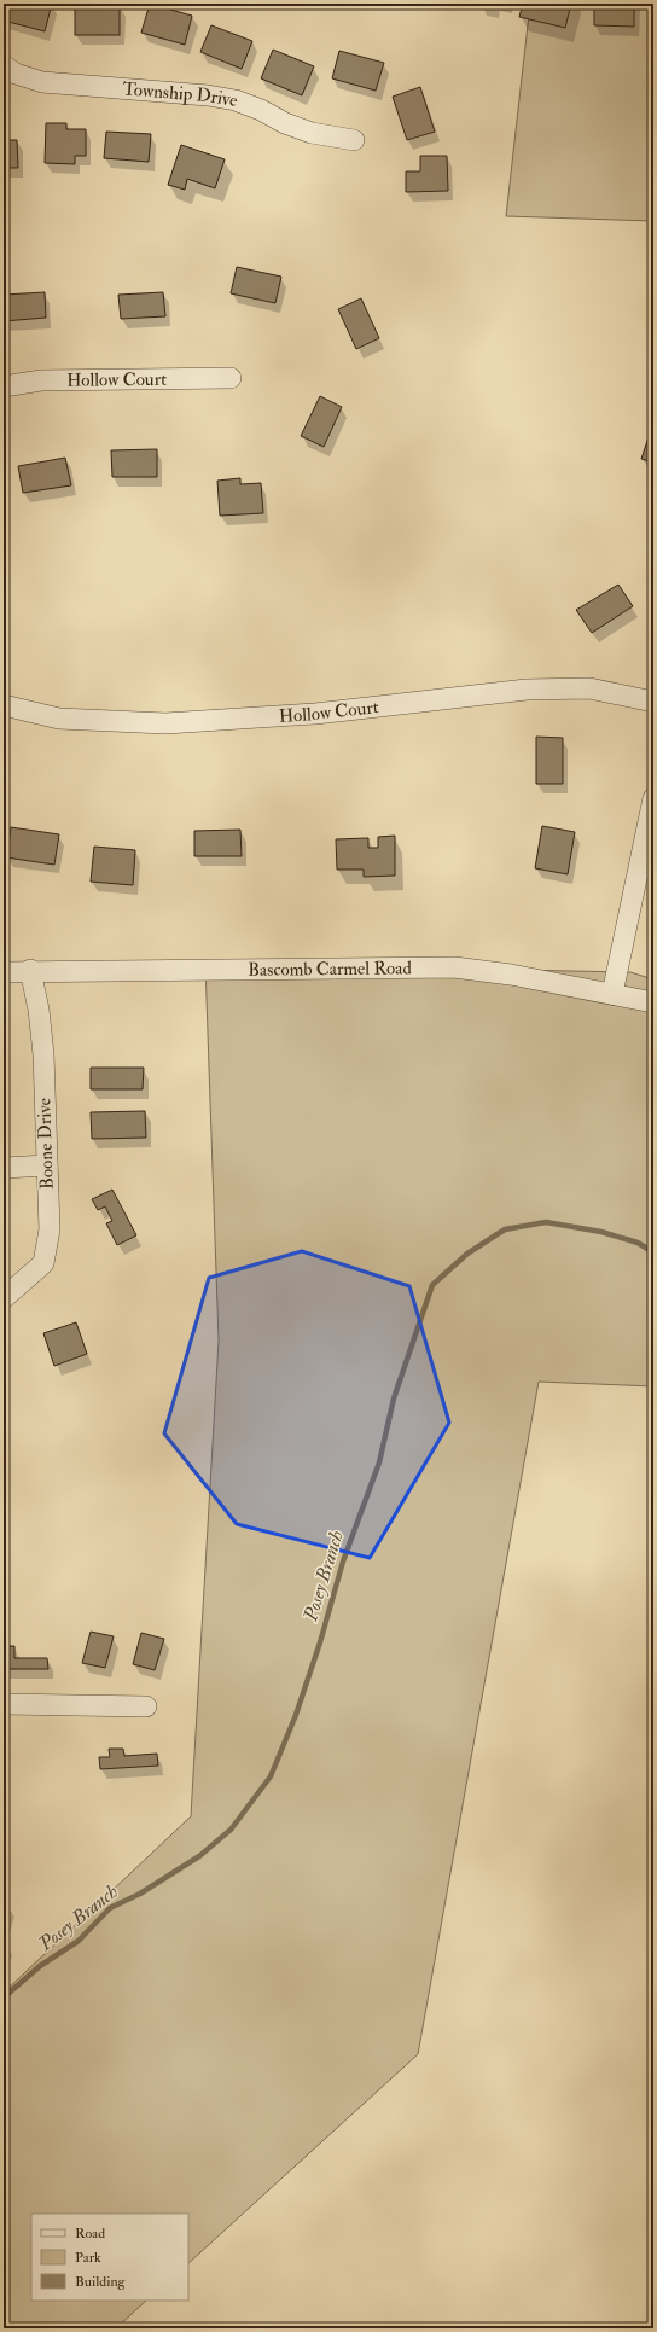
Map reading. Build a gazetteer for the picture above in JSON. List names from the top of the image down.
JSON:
{
  "streets": {
    "street": [
      "Township Drive",
      "Hollow Court",
      "Bascomb Carmel Road",
      "Boone Drive"
    ]
  },
  "crossings": [
    ["Bascomb Carmel Road", "Boone Drive"]
  ],
  "water": ["Posey Branch"],
  "legend": ["Road", "Park", "Building"]
}
